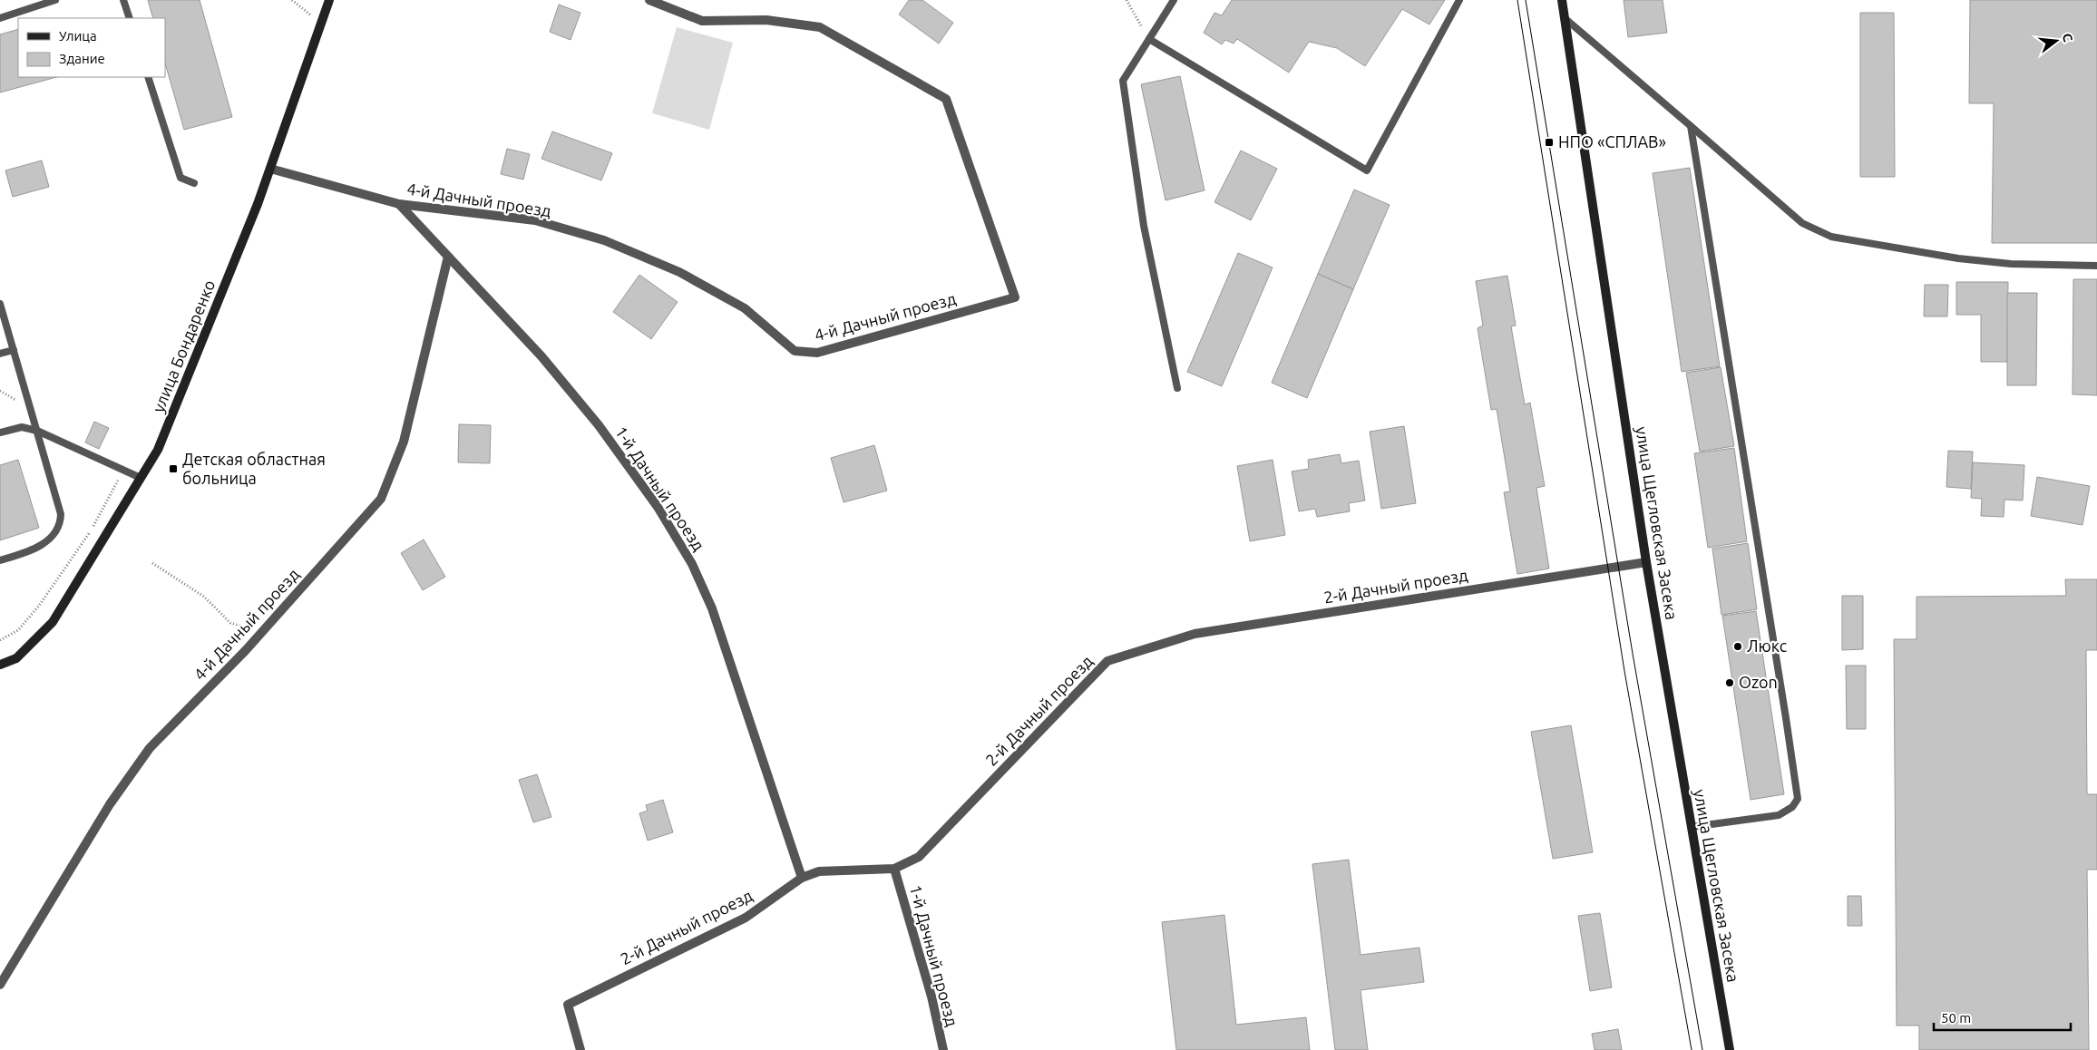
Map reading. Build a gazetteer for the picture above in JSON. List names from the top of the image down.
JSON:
{
  "streets": {
    "street": [
      "4-й Дачный проезд",
      "улица Бондаренко",
      "1-й Дачный проезд",
      "улица Щегловская Засека",
      "2-й Дачный проезд"
    ]
  },
  "crossings": [
    ["4-й Дачный проезд", "улица Бондаренко"],
    ["4-й Дачный проезд", "1-й Дачный проезд"],
    ["1-й Дачный проезд", "2-й Дачный проезд"],
    ["улица Щегловская Засека", "2-й Дачный проезд"]
  ],
  "places": {
    "transit": ["НПО «СПЛАВ»", "Детская областная больница"],
    "other": ["Люкс", "Ozon"]
  },
  "legend": ["Улица", "Здание"],
  "scale_bar": "50 m",
  "north": "right"
}
